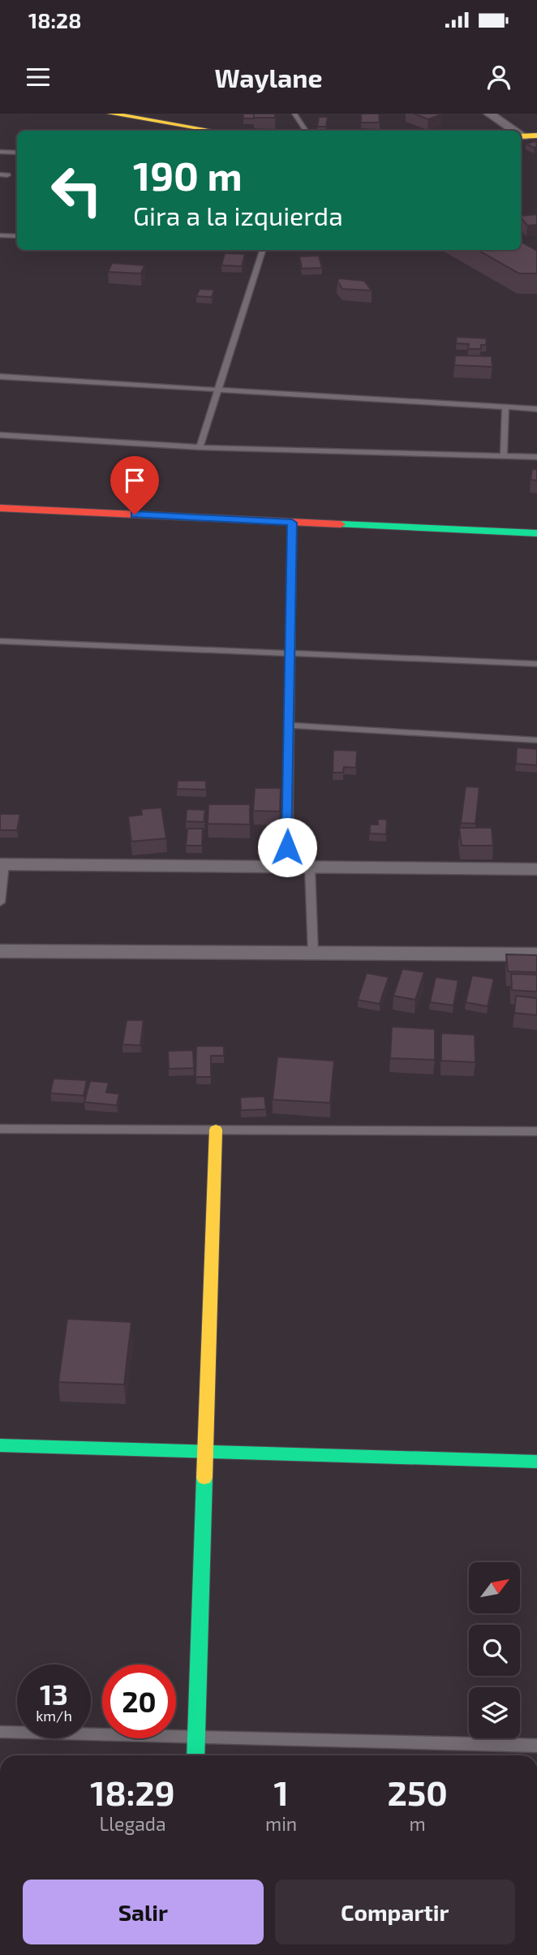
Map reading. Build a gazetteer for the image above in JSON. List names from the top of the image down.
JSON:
{
  "north": "top right",
  "page": {
    "status": "18:28",
    "header": "Waylane",
    "turn": ["190 m", "Gira a la izquierda"],
    "speed": "13 km/h",
    "limit": "20",
    "eta": [
      "18:29",
      "Llegada",
      "1",
      "min",
      "250",
      "m"
    ],
    "buttons": ["Salir", "Compartir"]
  }
}
